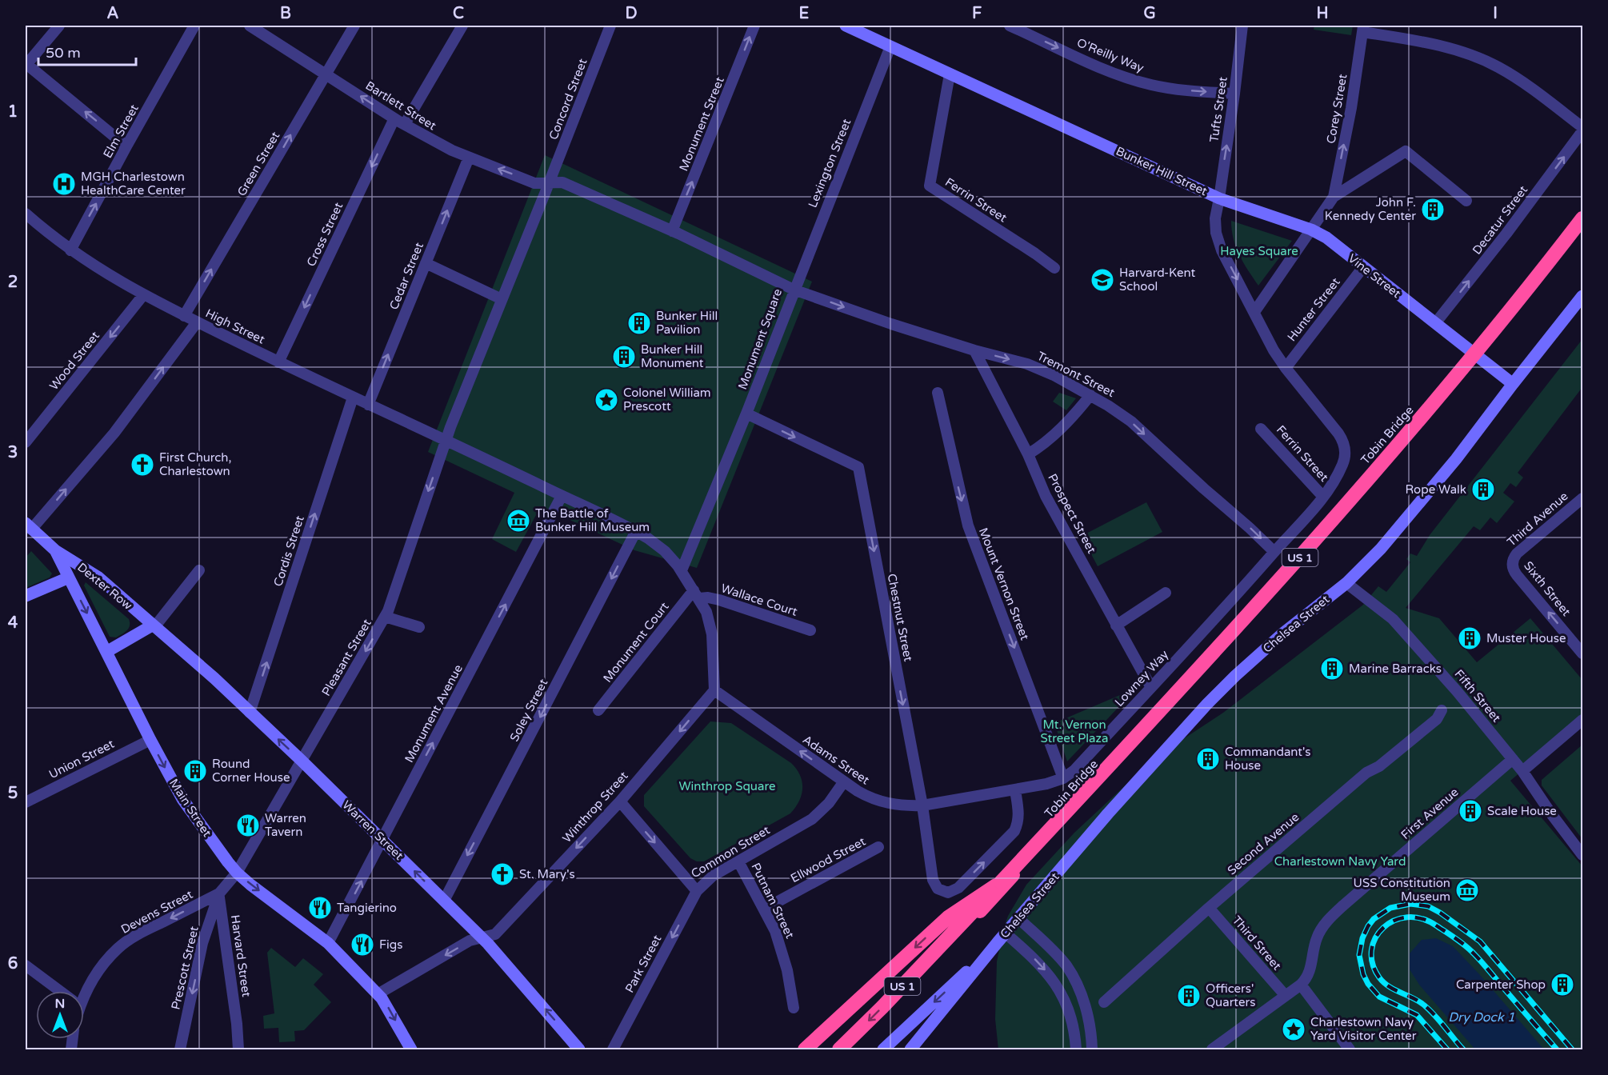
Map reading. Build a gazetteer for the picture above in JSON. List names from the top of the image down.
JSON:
{
  "streets": {
    "highway": ["Tobin Bridge", "US 1"],
    "main road": [
      "Bunker Hill Street",
      "Vine Street",
      "Dexter Row",
      "Chelsea Street",
      "Main Street",
      "Warren Street"
    ],
    "street": [
      "O'Reilly Way",
      "Concord Street",
      "Bartlett Street",
      "Corey Street",
      "Tufts Street",
      "Monument Street",
      "Elm Street",
      "Lexington Street",
      "Green Street",
      "Ferrin Street",
      "Decatur Street",
      "Cross Street",
      "Cedar Street",
      "Hunter Street",
      "High Street",
      "Monument Square",
      "Wood Street",
      "Tremont Street",
      "Prospect Street",
      "Third Avenue",
      "Cordis Street",
      "Mount Vernon Street",
      "Sixth Street",
      "Wallace Court",
      "Chestnut Street",
      "Monument Court",
      "Pleasant Street",
      "Lowney Way",
      "Fifth Street",
      "Soley Street",
      "Monument Avenue",
      "Union Street",
      "Adams Street",
      "Winthrop Street",
      "First Avenue",
      "Second Avenue",
      "Common Street",
      "Ellwood Street",
      "Putnam Street",
      "Devens Street",
      "Third Street",
      "Harvard Street",
      "Park Street",
      "Prescott Street"
    ]
  },
  "crossings": [
    ["O'Reilly Way", "Tufts Street"],
    ["Concord Street", "Bartlett Street"],
    ["Concord Street", "Monument Square"],
    ["Bartlett Street", "Green Street"],
    ["Bartlett Street", "Cross Street"],
    ["Bartlett Street", "Cedar Street"],
    ["Bartlett Street", "Monument Square"],
    ["Tufts Street", "Bunker Hill Street"],
    ["Tufts Street", "Vine Street"],
    ["Monument Street", "Monument Square"],
    ["Elm Street", "High Street"],
    ["Lexington Street", "Bunker Hill Street"],
    ["Lexington Street", "Monument Square"],
    ["Lexington Street", "Tremont Street"],
    ["Green Street", "High Street"],
    ["Bunker Hill Street", "Ferrin Street"],
    ["Bunker Hill Street", "Vine Street"],
    ["Bunker Hill Street", "Hunter Street"],
    ["Bunker Hill Street", "Lowney Way"],
    ["Ferrin Street", "Lowney Way"],
    ["Decatur Street", "Vine Street"],
    ["Cross Street", "High Street"],
    ["Cedar Street", "High Street"],
    ["Vine Street", "Hunter Street"],
    ["Vine Street", "Chelsea Street"],
    ["High Street", "Wood Street"],
    ["High Street", "Cordis Street"],
    ["High Street", "Pleasant Street"],
    ["Monument Square", "Tremont Street"],
    ["Monument Square", "Chestnut Street"],
    ["Tremont Street", "Prospect Street"],
    ["Tremont Street", "Lowney Way"],
    ["Tobin Bridge", "US 1"],
    ["Prospect Street", "Lowney Way"],
    ["Third Avenue", "Sixth Street"],
    ["Cordis Street", "Warren Street"],
    ["Mount Vernon Street", "Lowney Way"],
    ["Dexter Row", "Main Street"],
    ["Dexter Row", "Warren Street"],
    ["Wallace Court", "Monument Court"],
    ["Chestnut Street", "Lowney Way"],
    ["Chestnut Street", "Adams Street"],
    ["Chelsea Street", "Fifth Street"],
    ["Pleasant Street", "Main Street"],
    ["Pleasant Street", "Warren Street"],
    ["Lowney Way", "Adams Street"],
    ["Fifth Street", "First Avenue"],
    ["Soley Street", "Warren Street"],
    ["Monument Avenue", "Main Street"],
    ["Monument Avenue", "Warren Street"],
    ["Union Street", "Main Street"],
    ["Adams Street", "Winthrop Street"],
    ["Adams Street", "Common Street"],
    ["Winthrop Street", "Main Street"],
    ["Winthrop Street", "Warren Street"],
    ["Winthrop Street", "Common Street"],
    ["First Avenue", "Third Street"],
    ["Second Avenue", "Third Street"],
    ["Common Street", "Putnam Street"],
    ["Common Street", "Park Street"],
    ["Ellwood Street", "Putnam Street"],
    ["Devens Street", "Harvard Street"],
    ["Devens Street", "Prescott Street"],
    ["Harvard Street", "Prescott Street"]
  ],
  "one_way": [
    "O'Reilly Way",
    "Bartlett Street",
    "Corey Street",
    "Tufts Street",
    "Monument Street",
    "Elm Street",
    "Green Street",
    "Decatur Street",
    "Cross Street",
    "Tremont Street",
    "Cordis Street",
    "Mount Vernon Street",
    "Sixth Street",
    "Pleasant Street",
    "Soley Street",
    "Monument Avenue",
    "Adams Street",
    "Winthrop Street",
    "Main Street",
    "Warren Street",
    "Common Street",
    "Devens Street",
    "Park Street",
    "Prescott Street"
  ],
  "water": ["Dry Dock 1"],
  "parks": [
    "Hayes Square",
    "Mt. Vernon Street Plaza",
    "Winthrop Square",
    "Charlestown Navy Yard"
  ],
  "places": {
    "hospital": ["MGH Charlestown HealthCare Center"],
    "building": [
      "John F. Kennedy Center",
      "Bunker Hill Pavilion",
      "Bunker Hill Monument",
      "Rope Walk",
      "Muster House",
      "Marine Barracks",
      "Commandant's House",
      "Round Corner House",
      "Scale House",
      "Carpenter Shop",
      "Officers' Quarters"
    ],
    "school or university": ["Harvard-Kent School"],
    "place": ["Colonel William Prescott", "Charlestown Navy Yard Visitor Center"],
    "church": ["First Church, Charlestown", "St. Mary's"],
    "museum": ["The Battle of Bunker Hill Museum", "USS Constitution Museum"],
    "restaurant": ["Warren Tavern", "Tangierino", "Figs"]
  },
  "scale_bar": "50 m",
  "north": "top",
  "grid": {
    "columns": [
      "A",
      "B",
      "C",
      "D",
      "E",
      "F",
      "G",
      "H",
      "I"
    ],
    "rows": [
      "1",
      "2",
      "3",
      "4",
      "5",
      "6"
    ]
  }
}
